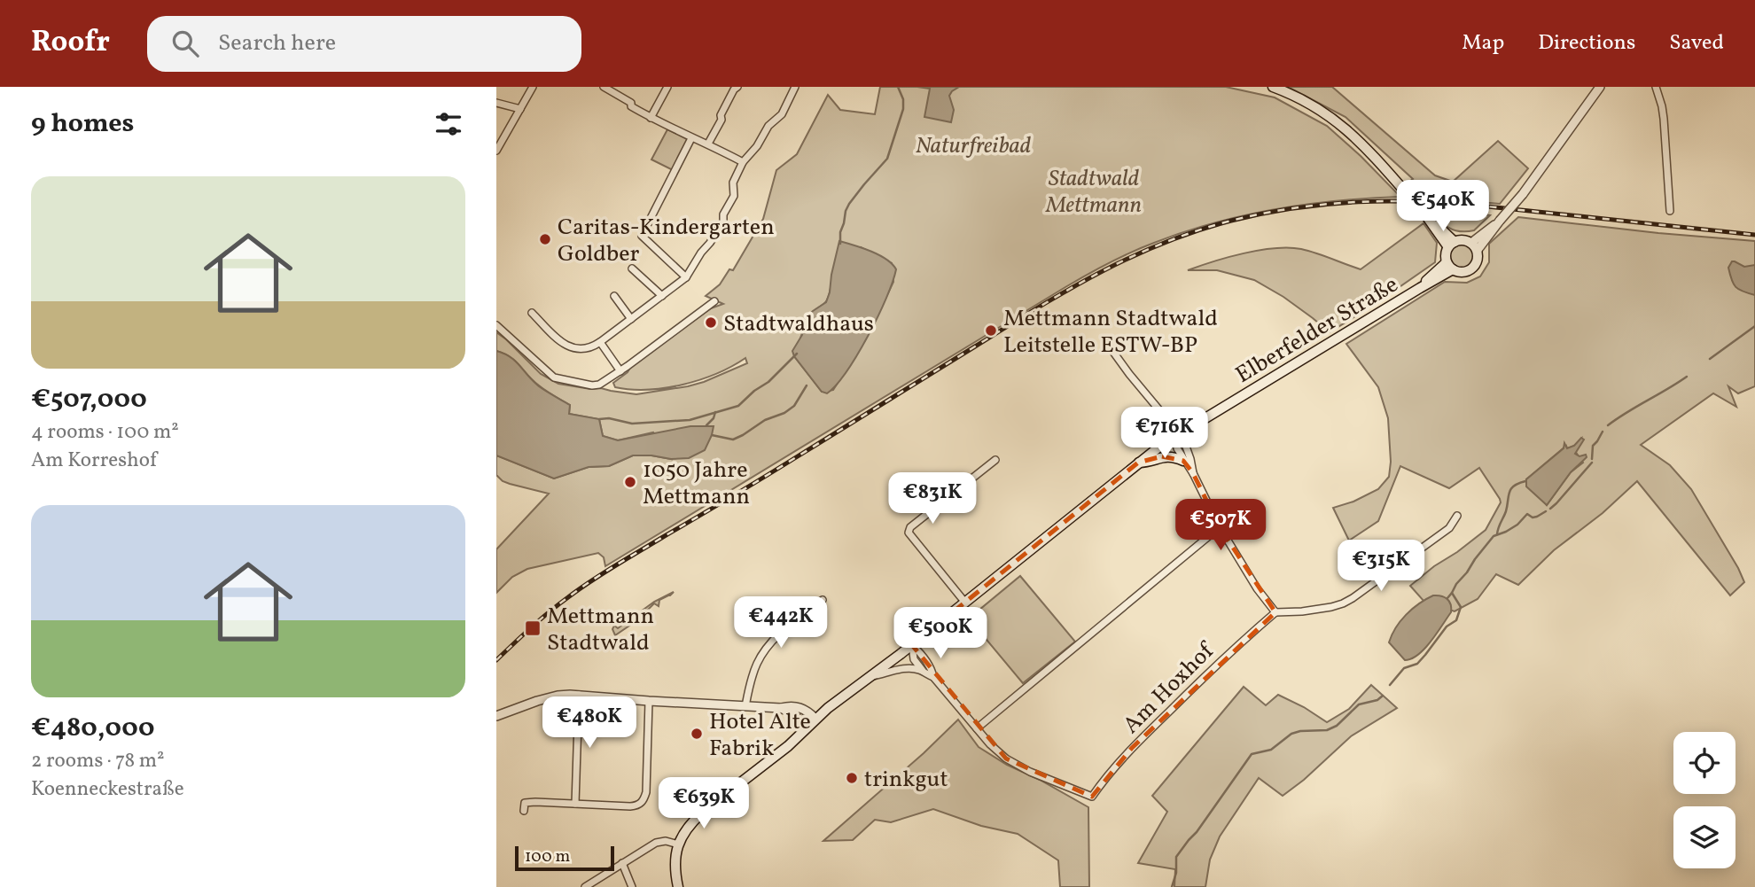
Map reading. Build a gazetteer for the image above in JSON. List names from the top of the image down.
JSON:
{
  "streets": {
    "main road": ["Elberfelder Straße"],
    "street": ["Am Hoxhof"]
  },
  "parks": ["Naturfreibad", "Stadtwald Mettmann"],
  "places": {
    "other": [
      "Caritas-Kindergarten Goldber",
      "Stadtwaldhaus",
      "Mettmann Stadtwald Leitstelle ESTW-BP",
      "1050 Jahre Mettmann",
      "Hotel Alte Fabrik",
      "trinkgut"
    ],
    "transit": ["Mettmann Stadtwald"]
  },
  "scale_bar": "100 m",
  "page": {
    "header": "Roofr",
    "search": "Search here",
    "nav": ["Map", "Directions", "Saved"],
    "heading": "9 homes",
    "list": [
      {
        "name": "€507,000",
        "note": "4 rooms · 100 m² · Am Korreshof"
      },
      {
        "name": "€480,000",
        "note": "2 rooms · 78 m² · Koenneckestraße"
      }
    ],
    "price": [
      "€540K",
      "€716K",
      "€831K",
      "€507K",
      "€315K",
      "€442K",
      "€500K",
      "€480K",
      "€639K"
    ],
    "scale": "100 m"
  }
}
